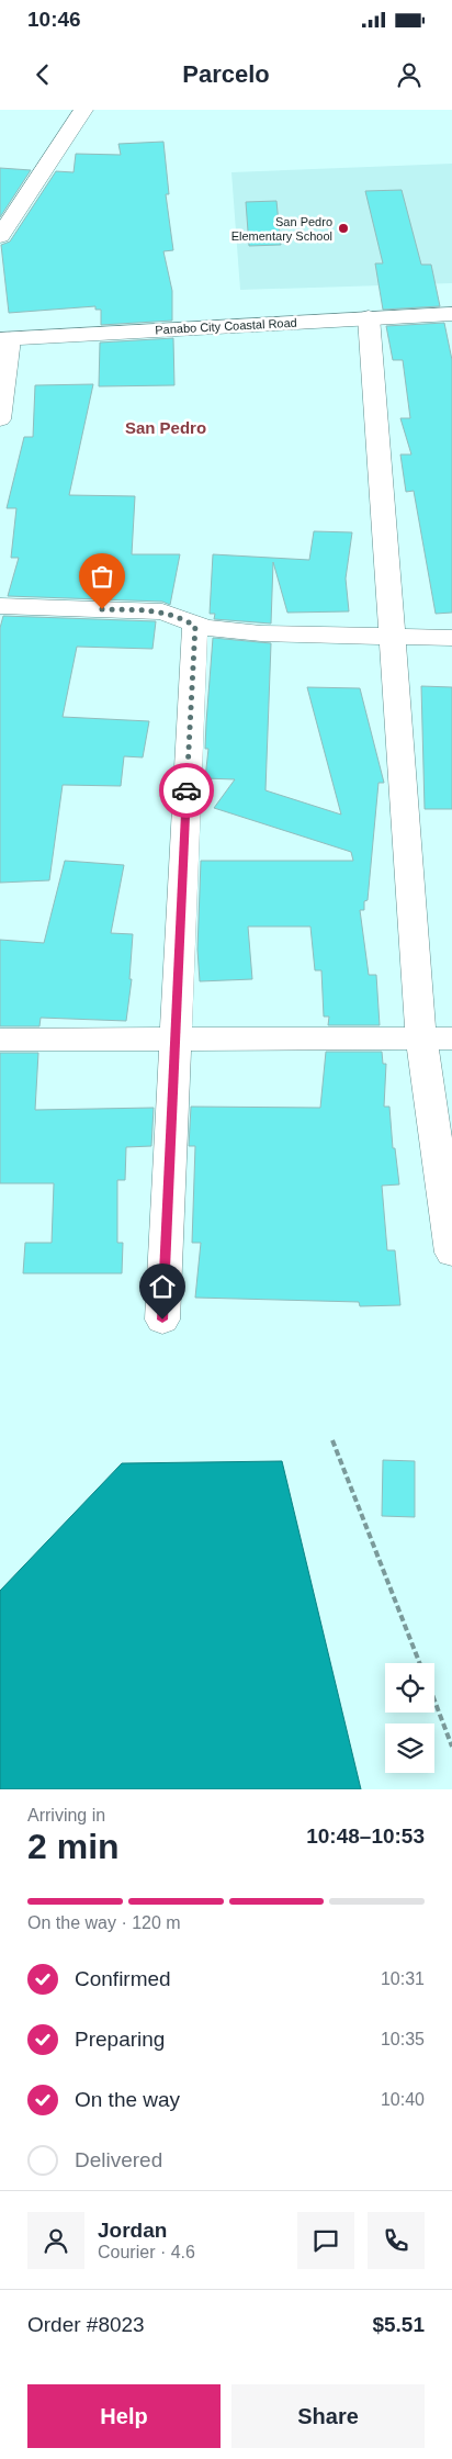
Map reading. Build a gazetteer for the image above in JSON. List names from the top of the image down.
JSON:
{
  "streets": {
    "street": ["Panabo City Coastal Road"]
  },
  "districts": ["San Pedro"],
  "places": ["San Pedro Elementary School"],
  "page": {
    "status": "10:46",
    "header": "Parcelo",
    "heading": ["2 min", "Arriving in", "10:48–10:53"],
    "panel": [
      "Jordan",
      "Courier · 4.6",
      "Order #8023",
      "$5.51"
    ],
    "bar": "On the way · 120 m",
    "list": [
      ["Confirmed", "10:31"],
      ["Preparing", "10:35"],
      ["On the way", "10:40"],
      "Delivered"
    ],
    "buttons": ["Help", "Share"]
  }
}
